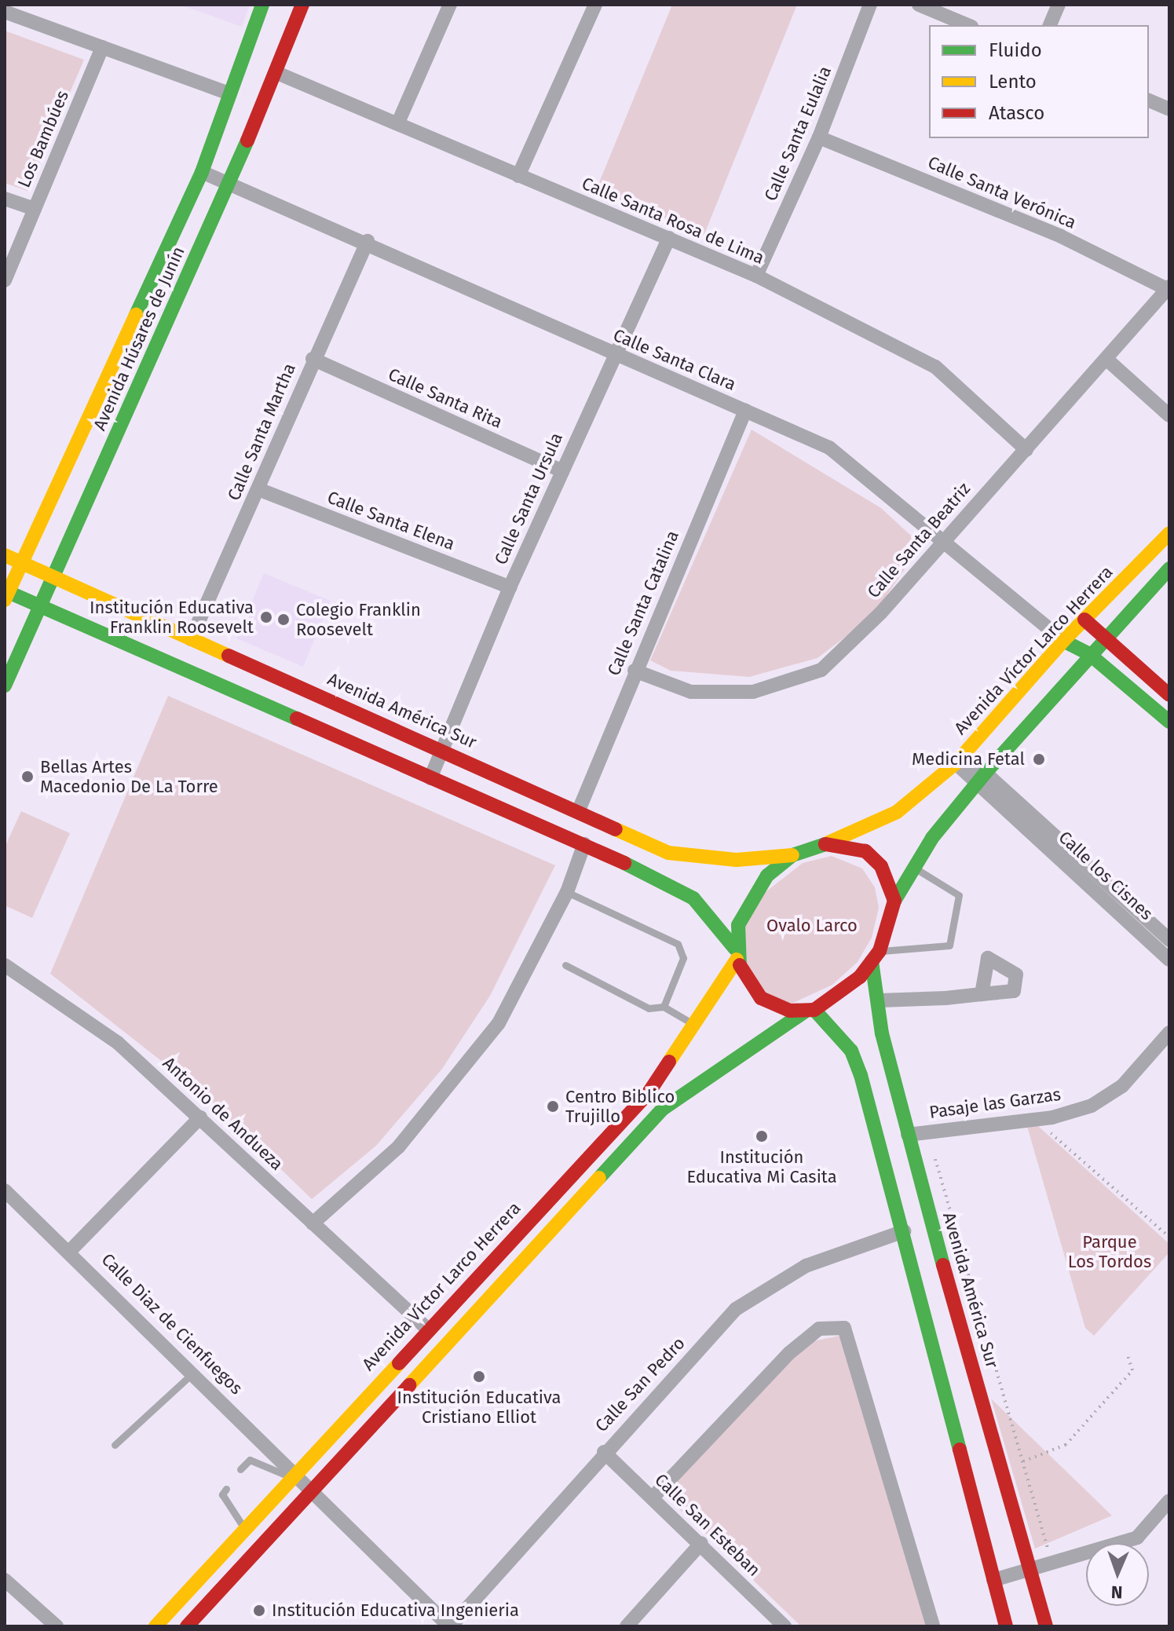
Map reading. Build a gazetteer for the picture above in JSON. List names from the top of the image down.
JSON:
{
  "streets": {
    "main road": [
      "Avenida Húsares de Junín",
      "Calle Santa Clara",
      "Avenida Víctor Larco Herrera",
      "Avenida América Sur"
    ],
    "street": [
      "Calle Santa Eulalia",
      "Los Bambúes",
      "Calle Santa Verónica",
      "Calle Santa Rosa de Lima",
      "Calle Santa Rita",
      "Calle Santa Martha",
      "Calle Santa Ursula",
      "Calle Santa Elena",
      "Calle Santa Beatriz",
      "Calle Santa Catalina",
      "Calle los Cisnes",
      "Pasaje las Garzas",
      "Antonio de Andueza",
      "Calle Diaz de Cienfuegos",
      "Calle San Pedro",
      "Calle San Esteban"
    ]
  },
  "crossings": [
    ["Calle Santa Eulalia", "Calle Santa Verónica"],
    ["Calle Santa Eulalia", "Calle Santa Rosa de Lima"],
    ["Calle Santa Verónica", "Calle Santa Beatriz"],
    ["Calle Santa Rosa de Lima", "Avenida Húsares de Junín"],
    ["Calle Santa Rosa de Lima", "Calle Santa Ursula"],
    ["Calle Santa Rosa de Lima", "Calle Santa Beatriz"],
    ["Avenida Húsares de Junín", "Calle Santa Clara"],
    ["Avenida Húsares de Junín", "Avenida América Sur"],
    ["Calle Santa Clara", "Calle Santa Martha"],
    ["Calle Santa Clara", "Calle Santa Ursula"],
    ["Calle Santa Clara", "Calle Santa Beatriz"],
    ["Calle Santa Clara", "Calle Santa Catalina"],
    ["Calle Santa Clara", "Avenida Víctor Larco Herrera"],
    ["Calle Santa Rita", "Calle Santa Martha"],
    ["Calle Santa Rita", "Calle Santa Ursula"],
    ["Calle Santa Martha", "Calle Santa Elena"],
    ["Calle Santa Martha", "Avenida América Sur"],
    ["Calle Santa Ursula", "Calle Santa Elena"],
    ["Calle Santa Ursula", "Avenida América Sur"],
    ["Calle Santa Beatriz", "Calle Santa Catalina"],
    ["Calle Santa Catalina", "Avenida América Sur"],
    ["Avenida Víctor Larco Herrera", "Avenida América Sur"],
    ["Avenida Víctor Larco Herrera", "Calle los Cisnes"],
    ["Avenida Víctor Larco Herrera", "Antonio de Andueza"],
    ["Avenida Víctor Larco Herrera", "Calle Diaz de Cienfuegos"],
    ["Avenida América Sur", "Pasaje las Garzas"],
    ["Calle Diaz de Cienfuegos", "Calle San Pedro"],
    ["Calle San Pedro", "Calle San Esteban"]
  ],
  "parks": ["Ovalo Larco", "Parque Los Tordos"],
  "places": [
    "Institución Educativa Franklin Roosevelt",
    "Colegio Franklin Roosevelt",
    "Medicina Fetal",
    "Bellas Artes Macedonio De La Torre",
    "Centro Biblico Trujillo",
    "Institución Educativa Mi Casita",
    "Institución Educativa Cristiano Elliot",
    "Institución Educativa Ingenieria"
  ],
  "legend": ["Fluido", "Lento", "Atasco"],
  "north": "bottom"
}
